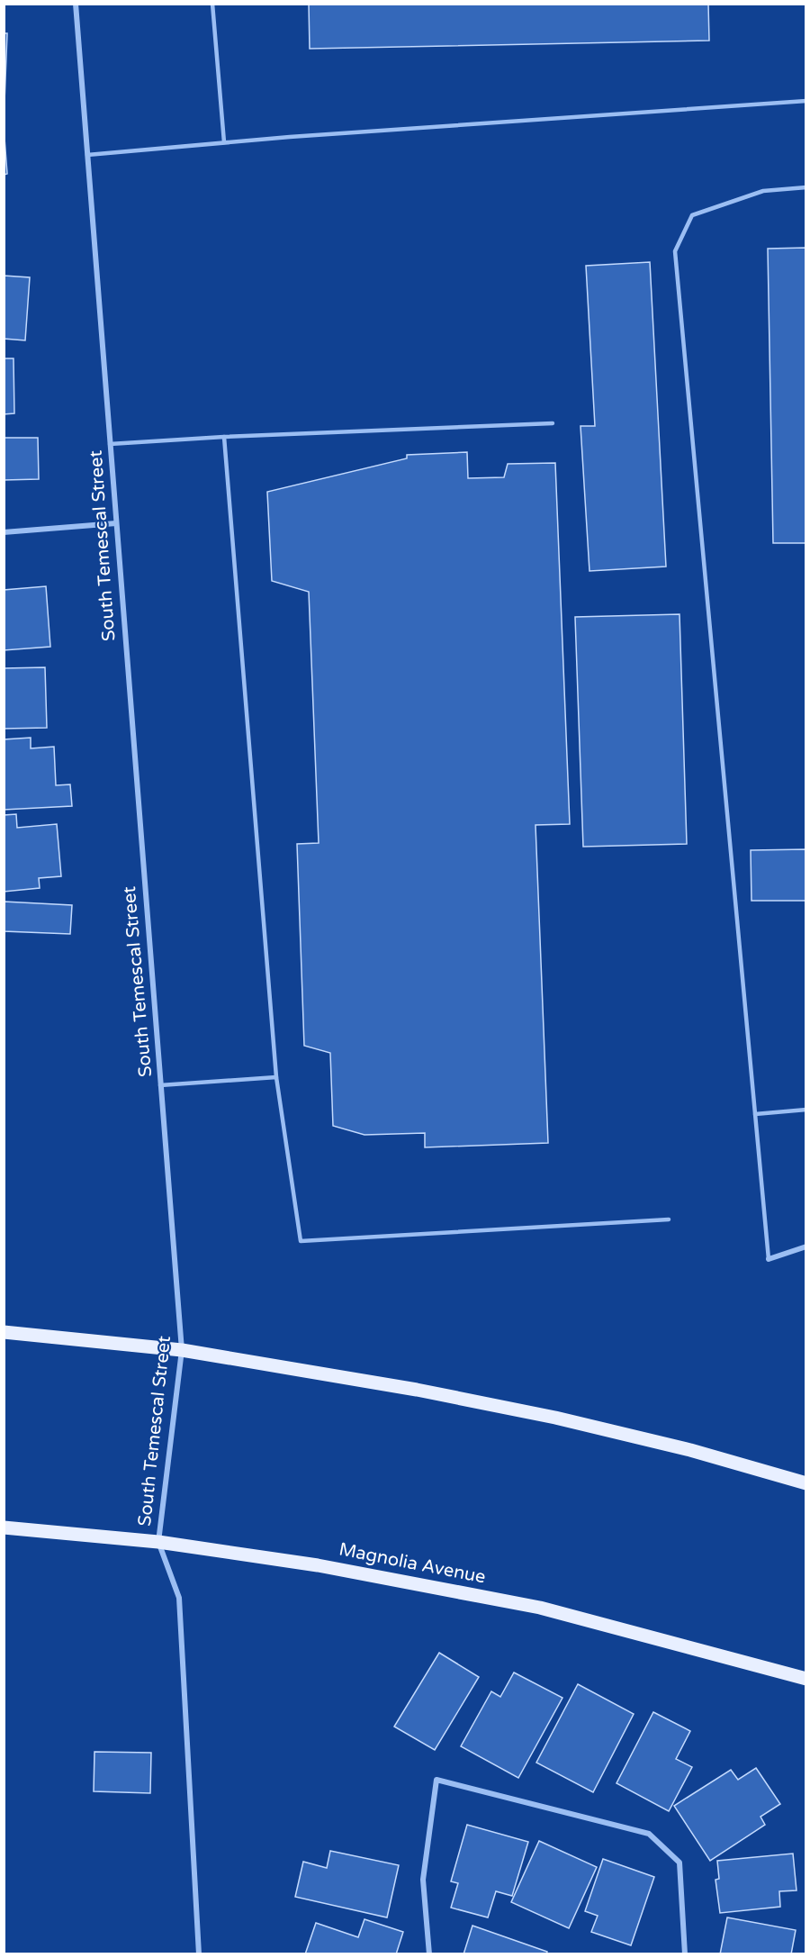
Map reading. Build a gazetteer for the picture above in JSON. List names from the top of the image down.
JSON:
{
  "streets": {
    "main road": ["Magnolia Avenue"],
    "street": ["South Temescal Street"]
  },
  "crossings": [
    ["South Temescal Street", "Magnolia Avenue"]
  ]
}
